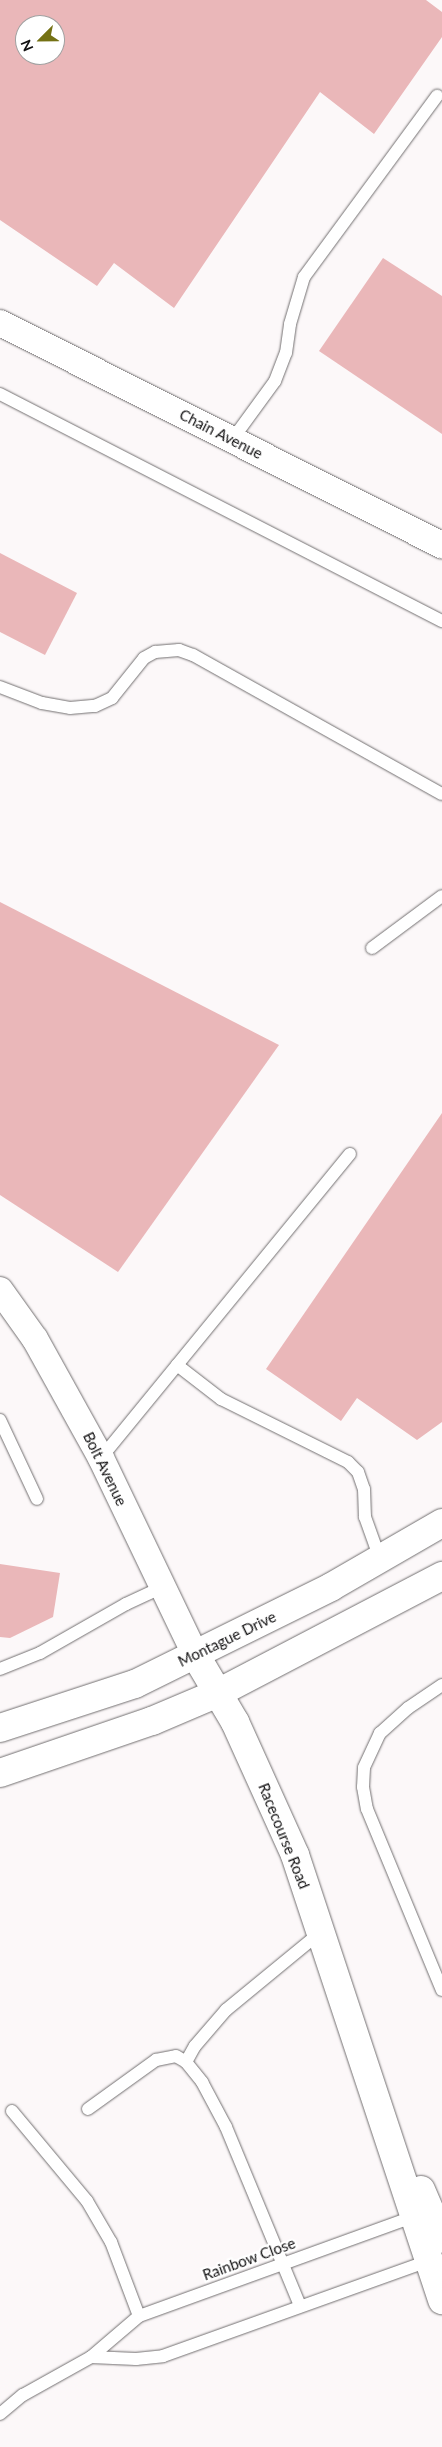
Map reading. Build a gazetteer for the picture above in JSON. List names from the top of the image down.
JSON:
{
  "streets": {
    "main road": ["Montague Drive", "Racecourse Road"],
    "street": ["Chain Avenue", "Bolt Avenue"],
    "lane": ["Rainbow Close"]
  },
  "crossings": [
    ["Bolt Avenue", "Montague Drive"],
    ["Bolt Avenue", "Racecourse Road"],
    ["Montague Drive", "Racecourse Road"],
    ["Racecourse Road", "Rainbow Close"]
  ],
  "north": "bottom left"
}
